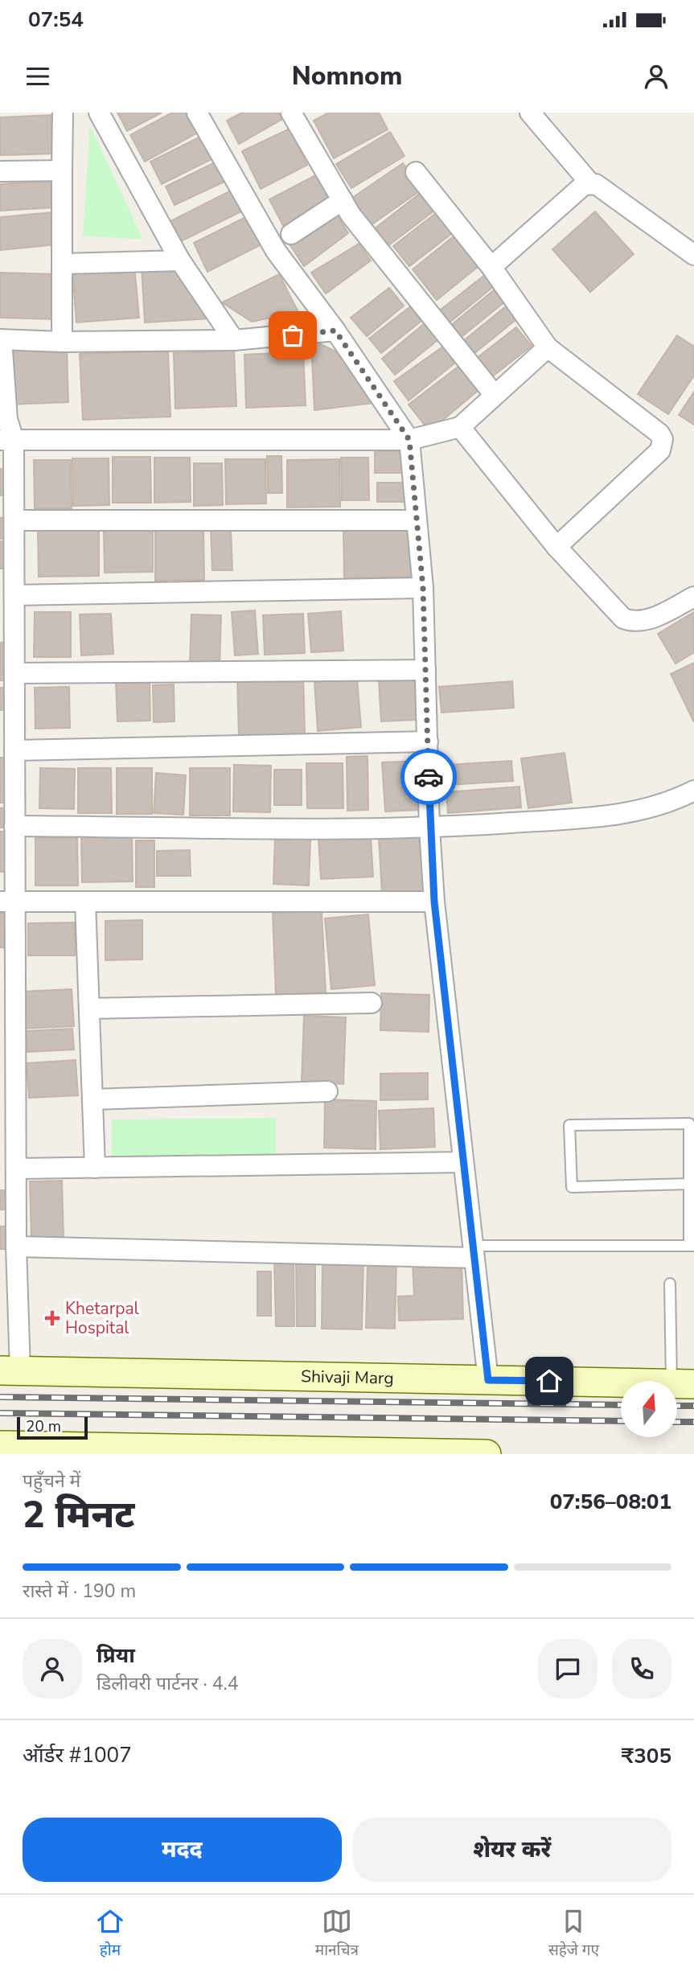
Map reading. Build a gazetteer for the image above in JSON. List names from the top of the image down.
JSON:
{
  "streets": {
    "main road": ["Shivaji Marg"]
  },
  "places": {
    "health": ["Khetarpal Hospital"]
  },
  "scale_bar": "20 m",
  "north": "top",
  "page": {
    "status": "07:54",
    "header": "Nomnom",
    "scale": "20 m",
    "heading": ["2 मिनट", "पहुँचने में", "07:56–08:01"],
    "panel": [
      "प्रिया",
      "डिलीवरी पार्टनर · 4.4",
      "ऑर्डर #1007",
      "₹305"
    ],
    "bar": "रास्ते में · 190 m",
    "buttons": ["मदद", "शेयर करें"],
    "tabs": ["होम", "मानचित्र", "सहेजे गए"]
  }
}
